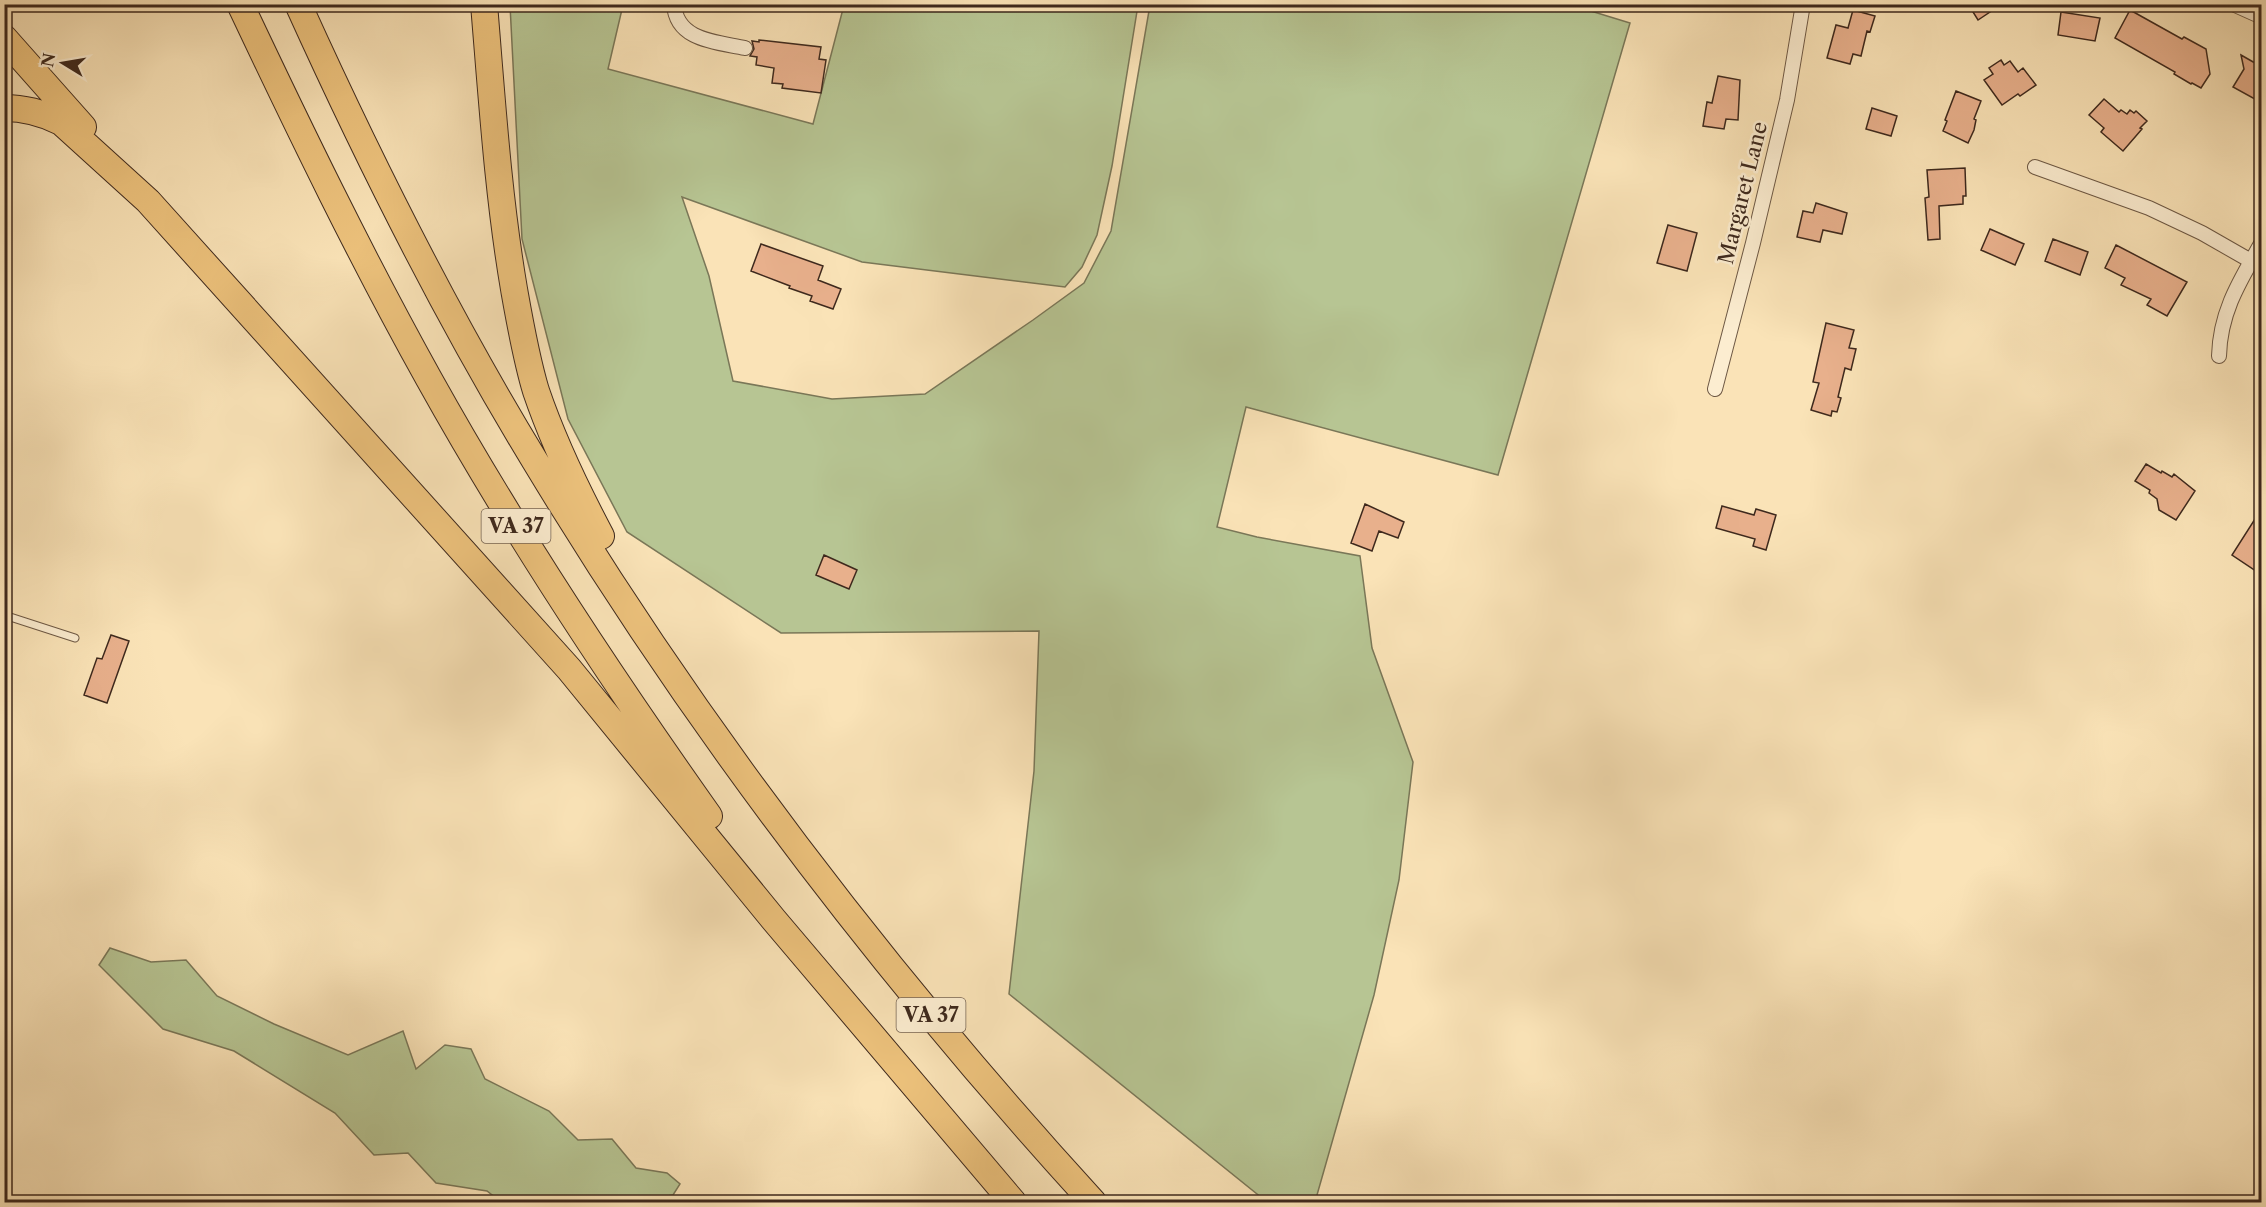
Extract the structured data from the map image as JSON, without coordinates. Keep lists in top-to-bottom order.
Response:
{
  "streets": {
    "highway": ["VA 37"],
    "street": ["Margaret Lane"]
  },
  "north": "left"
}
